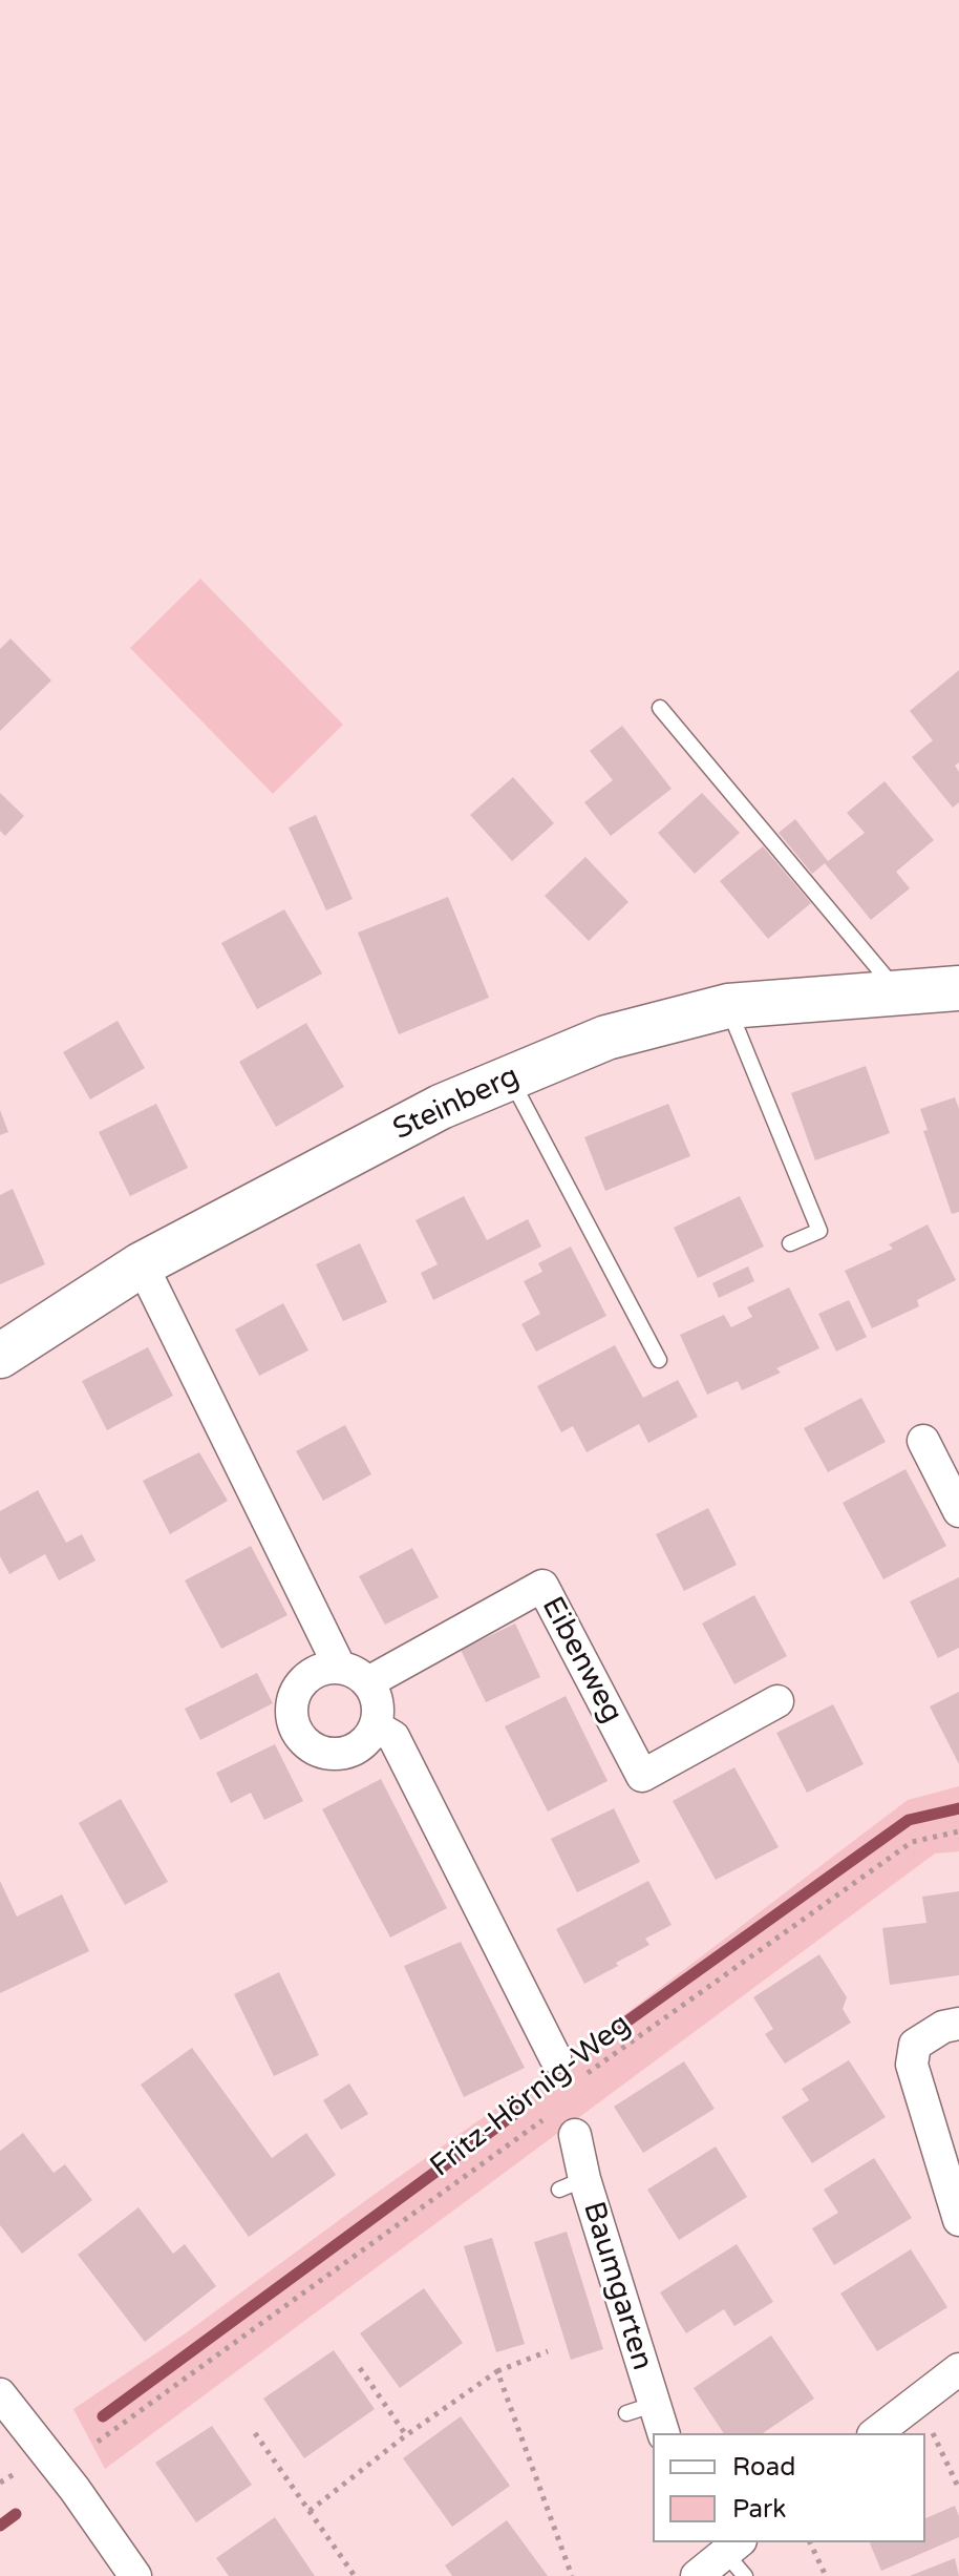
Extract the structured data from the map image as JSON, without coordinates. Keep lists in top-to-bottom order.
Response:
{
  "streets": {
    "street": ["Steinberg", "Eibenweg", "Baumgarten"],
    "path": ["Fritz-Hörnig-Weg"]
  },
  "legend": ["Road", "Park"]
}
